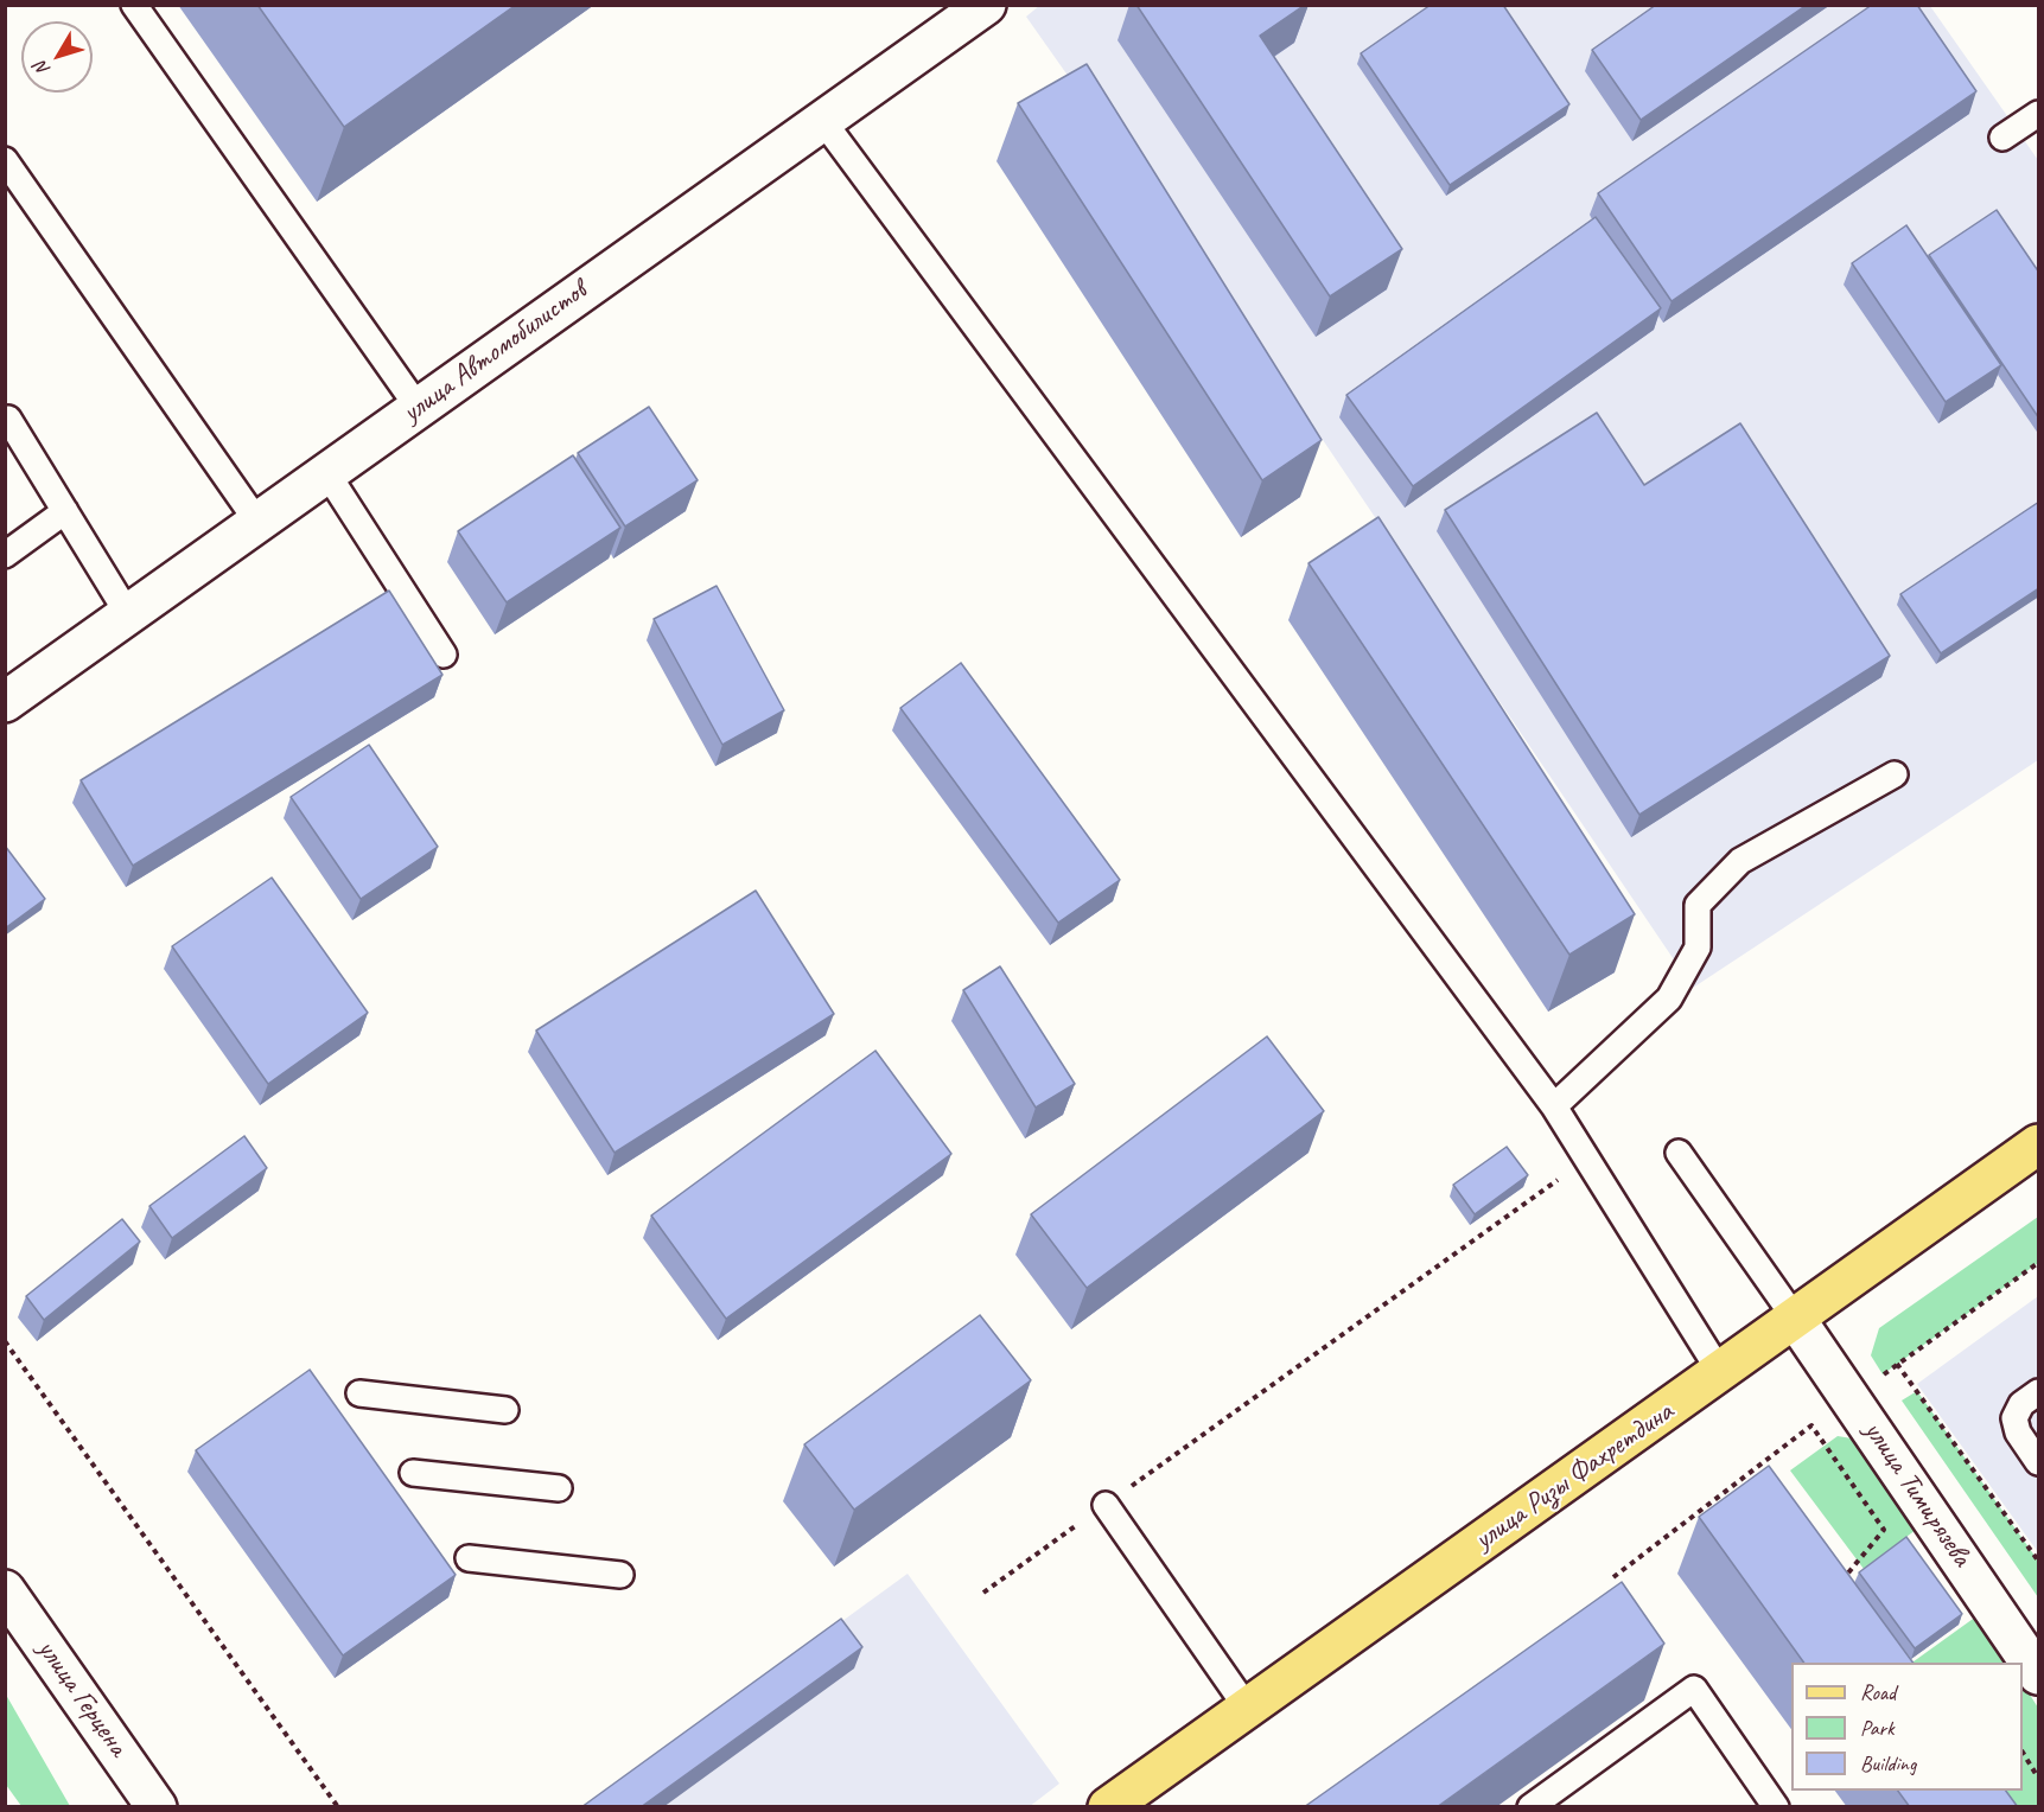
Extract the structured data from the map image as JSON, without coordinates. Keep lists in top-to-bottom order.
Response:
{
  "streets": {
    "main road": ["улица Ризы Фахретдина"],
    "street": ["улица Автомобилистов", "улица Тимирязева", "улица Герцена"]
  },
  "crossings": [
    ["улица Ризы Фахретдина", "улица Тимирязева"]
  ],
  "legend": ["Road", "Park", "Building"],
  "north": "bottom left"
}
